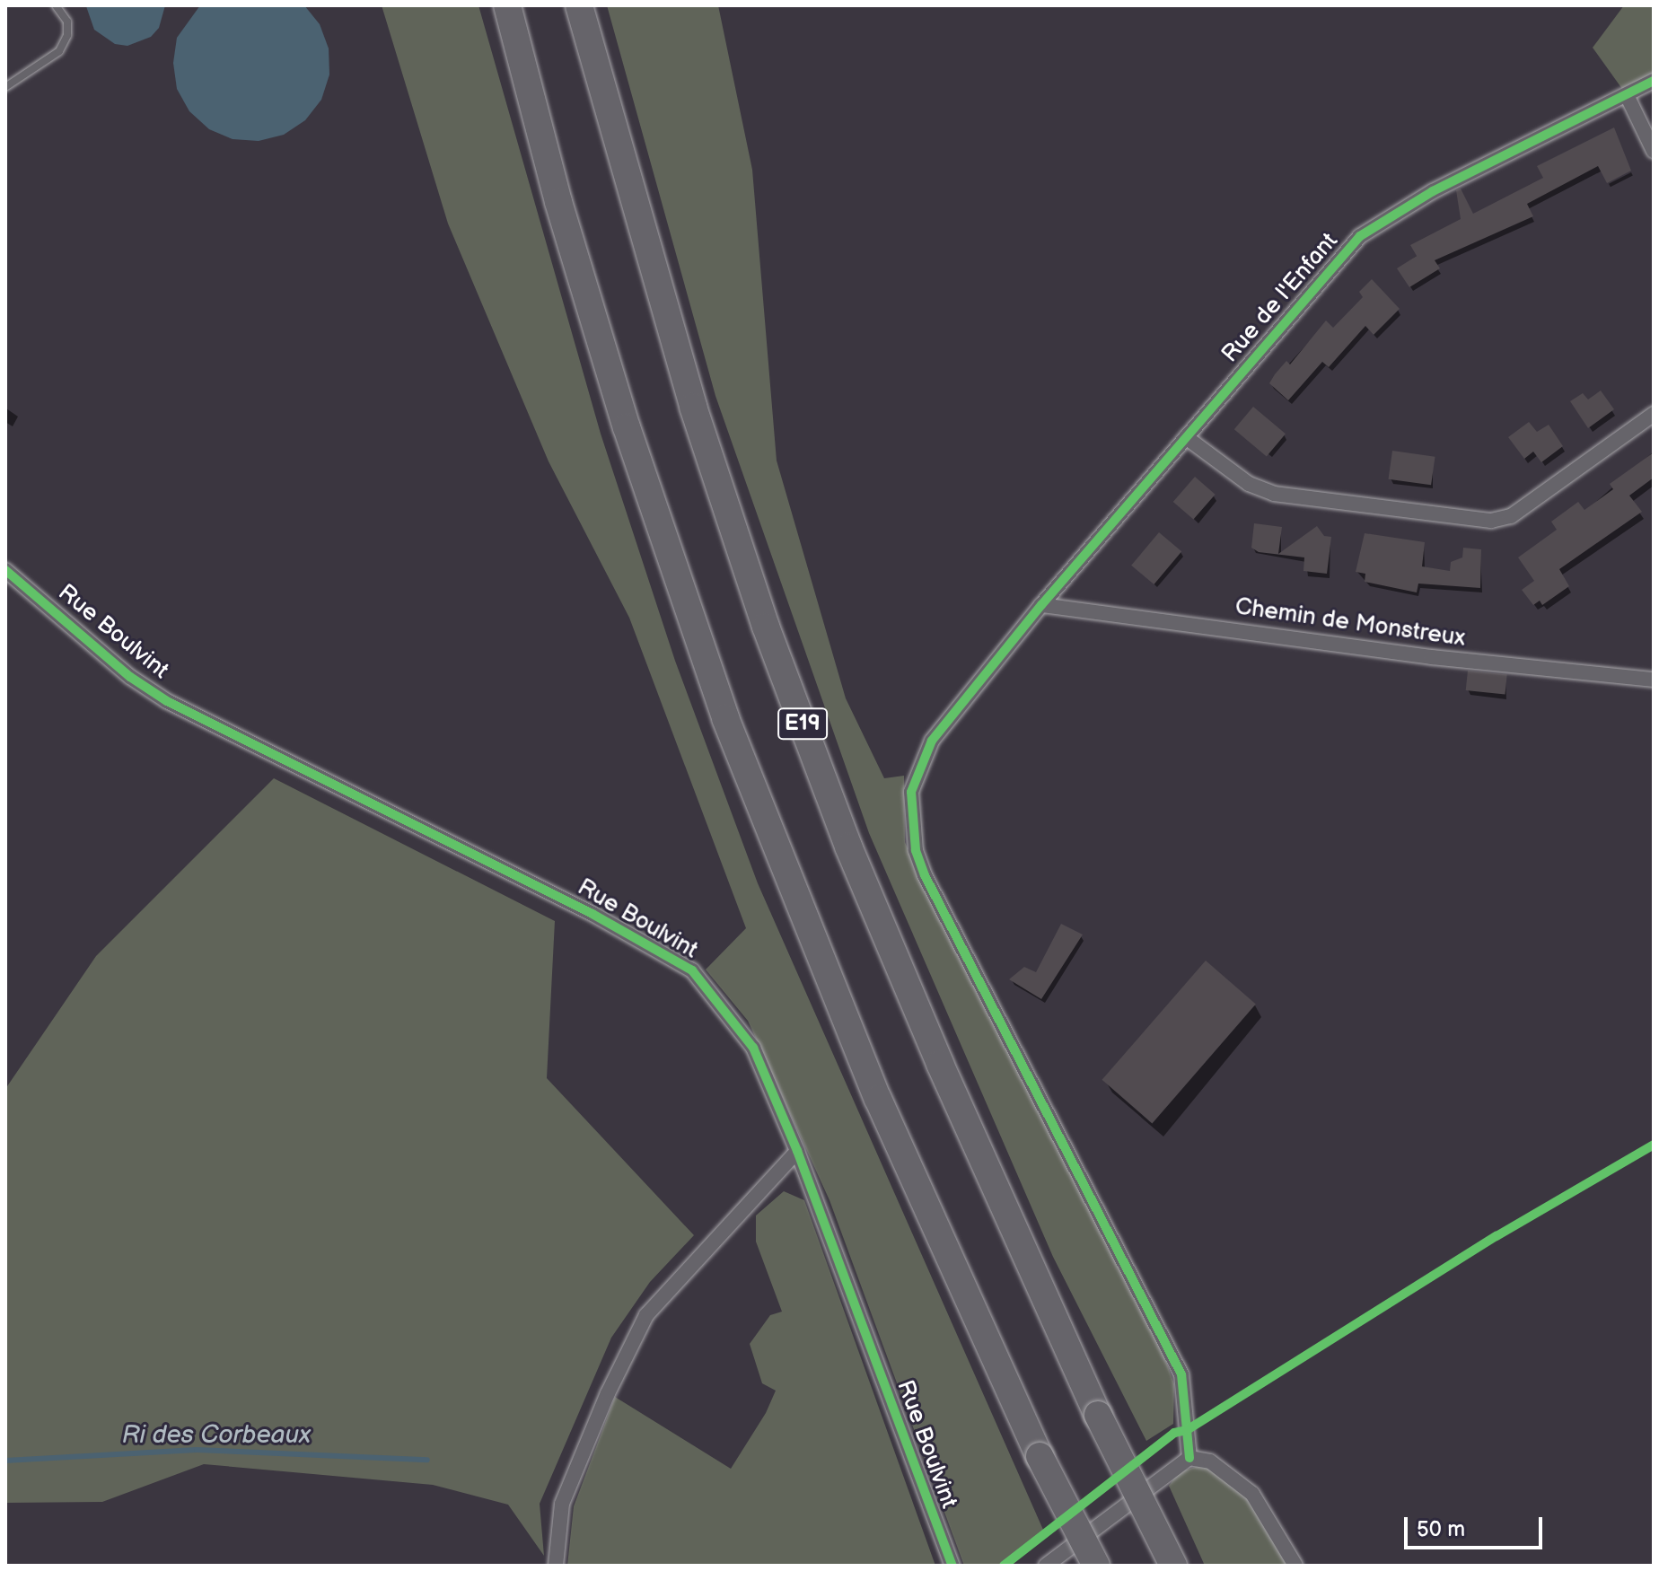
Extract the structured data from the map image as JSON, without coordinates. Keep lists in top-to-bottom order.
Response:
{
  "streets": {
    "highway": ["E19"],
    "street": ["Rue de l'Enfant", "Chemin de Monstreux", "Rue Boulvint"]
  },
  "crossings": [
    ["Rue de l'Enfant", "Chemin de Monstreux"]
  ],
  "water": ["Ri des Corbeaux"],
  "scale_bar": "50 m"
}
